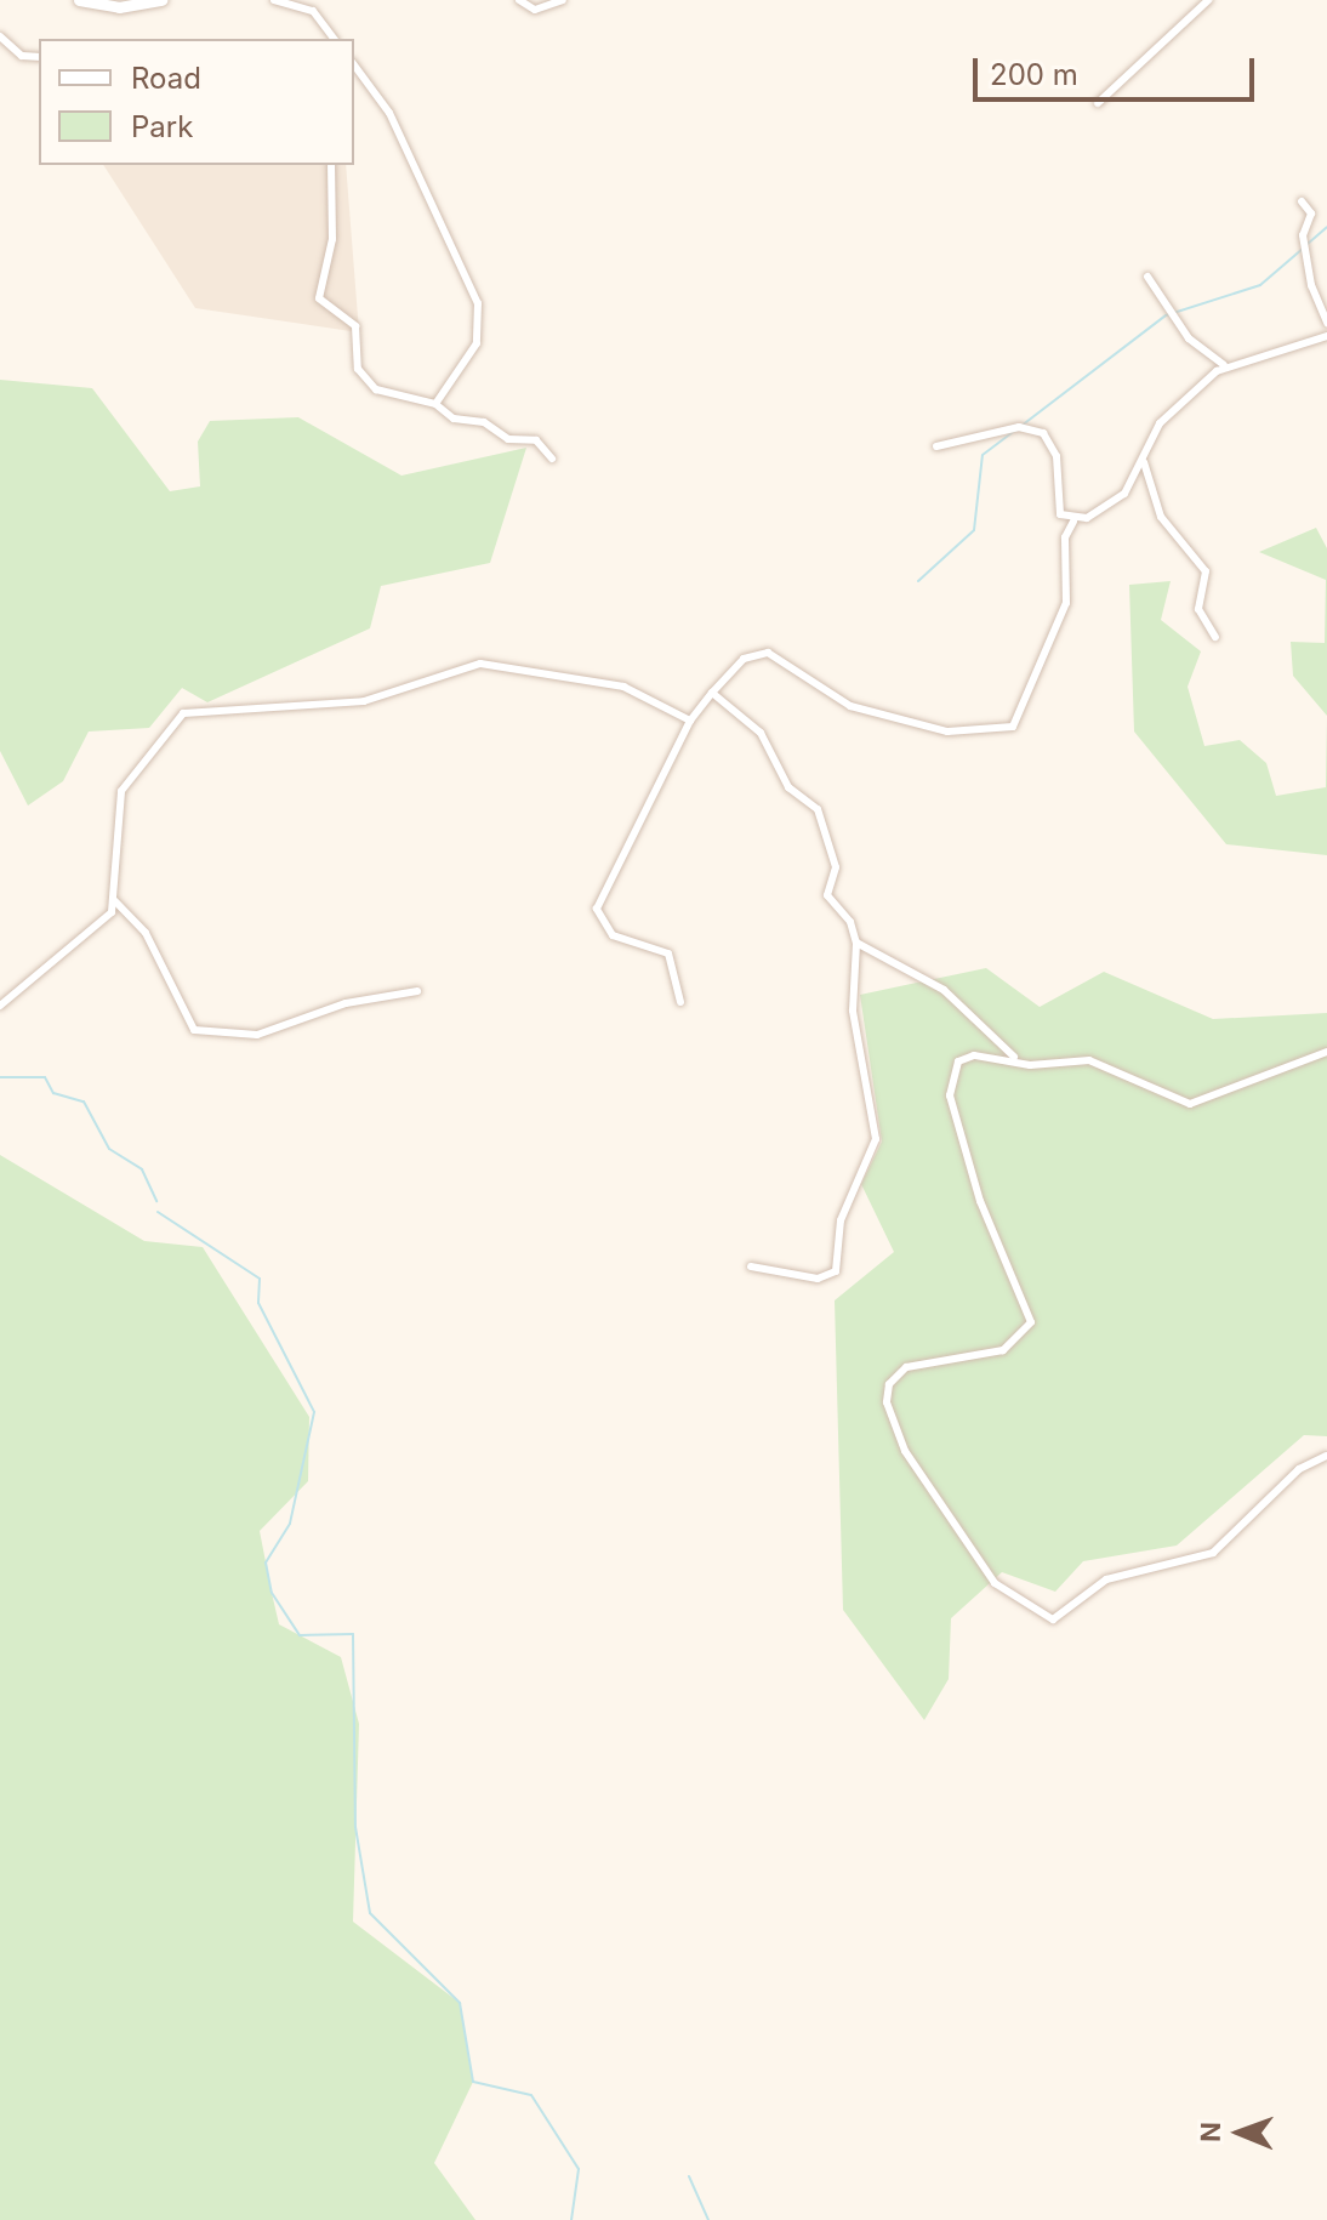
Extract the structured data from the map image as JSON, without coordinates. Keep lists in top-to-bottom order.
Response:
{
  "legend": ["Road", "Park"],
  "scale_bar": "200 m",
  "north": "left"
}
